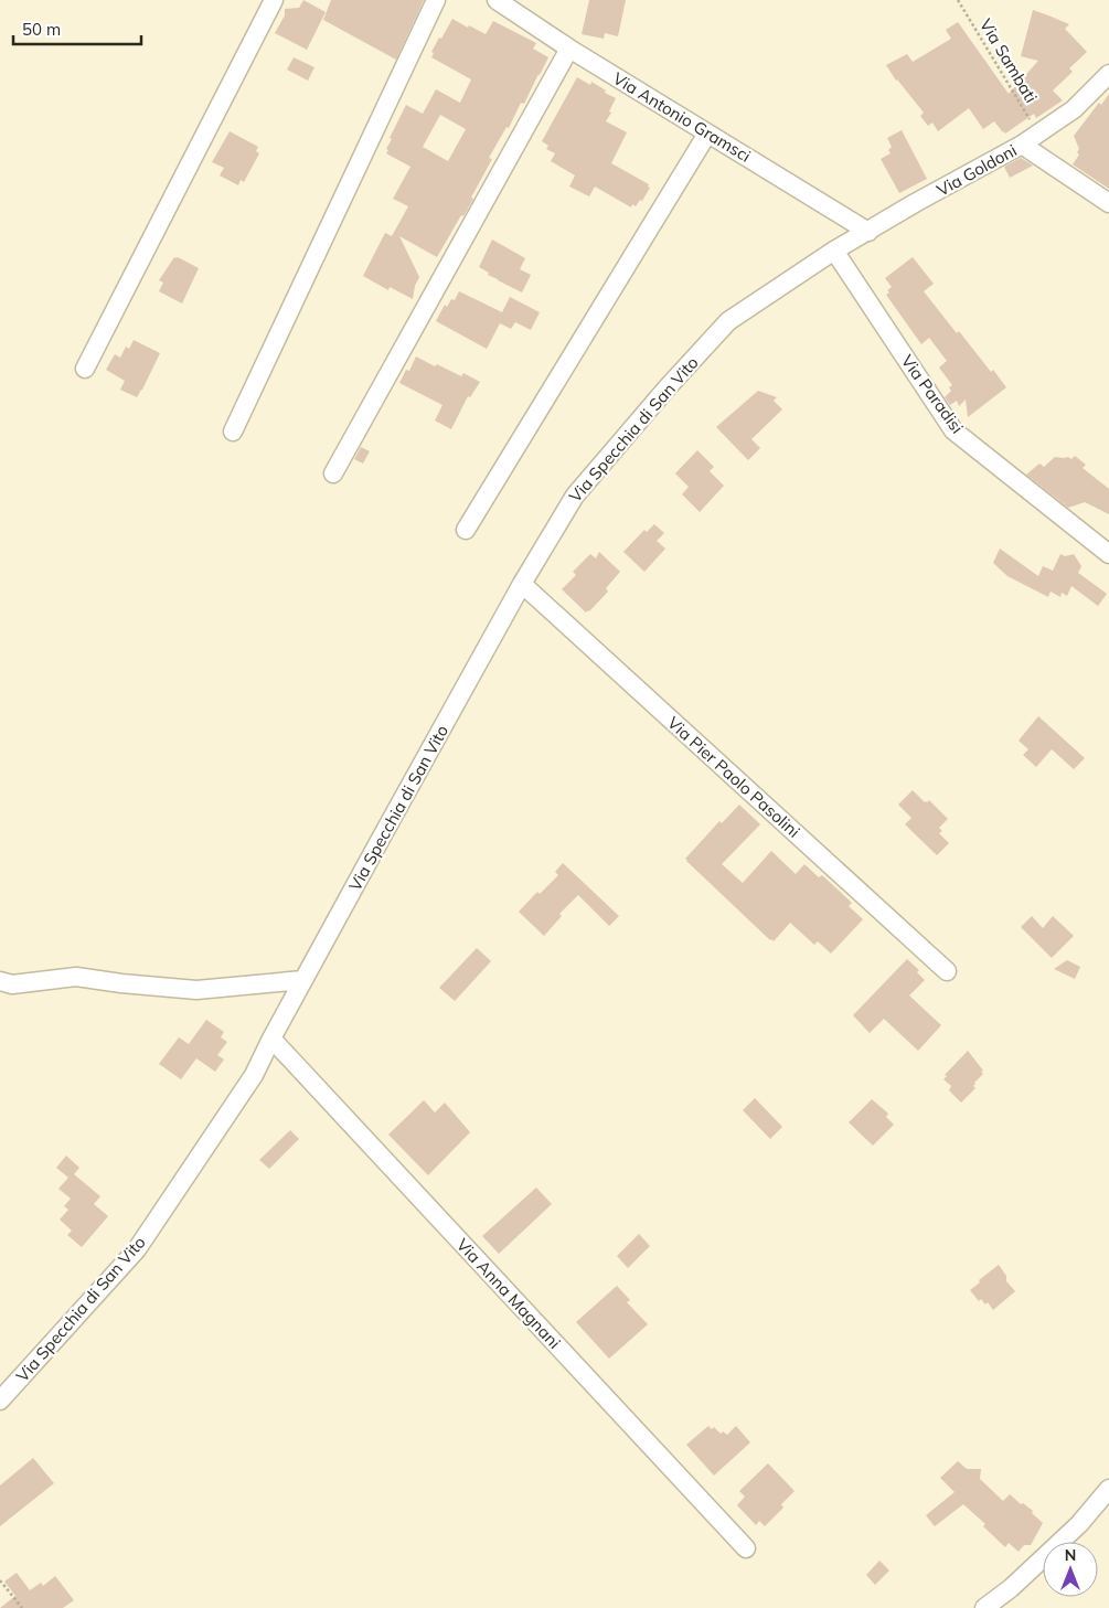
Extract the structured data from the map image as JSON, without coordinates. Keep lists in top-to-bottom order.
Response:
{
  "streets": {
    "street": [
      "Via Antonio Gramsci",
      "Via Goldoni",
      "Via Paradisi",
      "Via Specchia di San Vito",
      "Via Pier Paolo Pasolini",
      "Via Anna Magnani"
    ],
    "path": ["Via Sambati"]
  },
  "crossings": [
    ["Via Sambati", "Via Goldoni"],
    ["Via Antonio Gramsci", "Via Goldoni"],
    ["Via Goldoni", "Via Paradisi"],
    ["Via Goldoni", "Via Specchia di San Vito"],
    ["Via Paradisi", "Via Specchia di San Vito"],
    ["Via Specchia di San Vito", "Via Pier Paolo Pasolini"],
    ["Via Specchia di San Vito", "Via Anna Magnani"]
  ],
  "scale_bar": "50 m",
  "north": "top"
}
